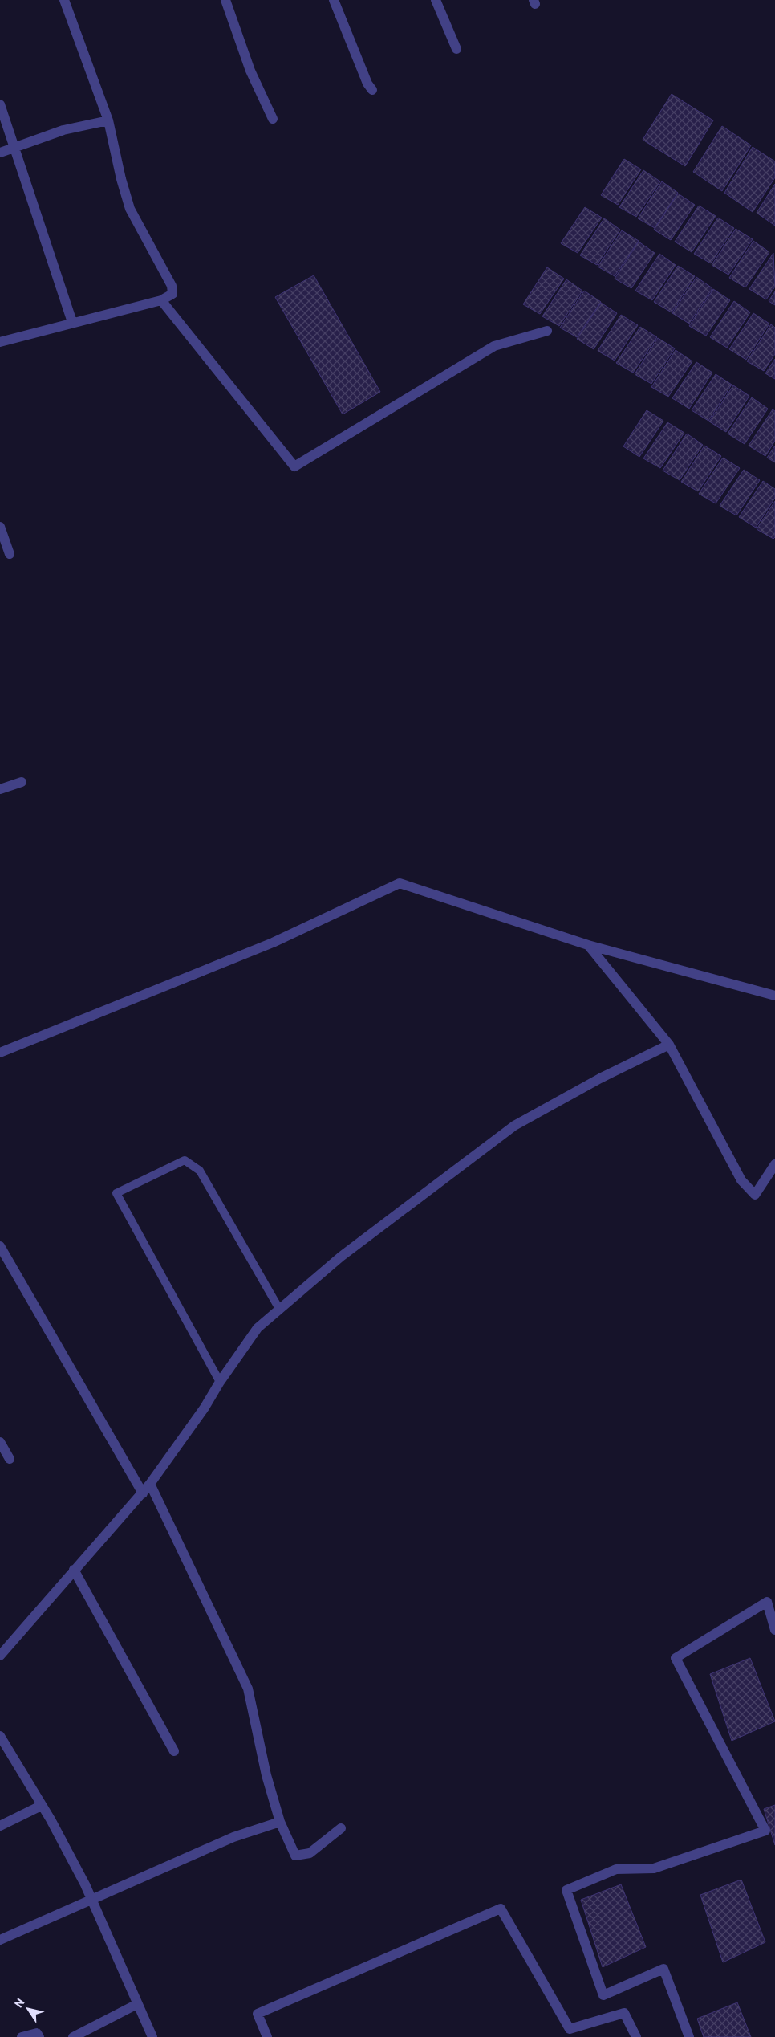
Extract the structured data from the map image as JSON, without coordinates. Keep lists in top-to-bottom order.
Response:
{
  "north": "top left"
}
